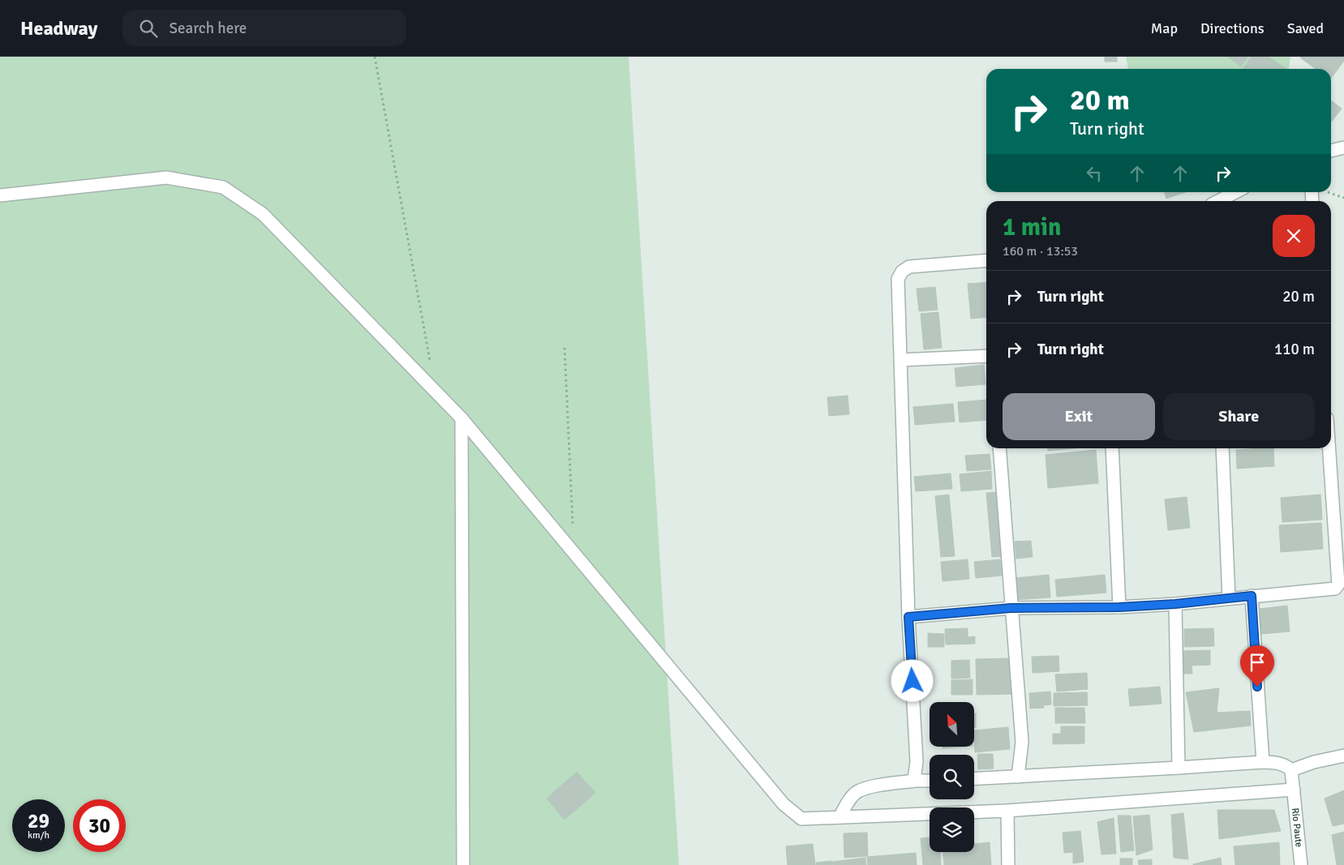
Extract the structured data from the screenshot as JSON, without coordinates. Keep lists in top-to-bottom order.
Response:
{
  "streets": {
    "street": ["Río Paute"]
  },
  "north": "top left",
  "page": {
    "header": "Headway",
    "search": "Search here",
    "nav": ["Map", "Directions", "Saved"],
    "turn": ["20 m", "Turn right"],
    "heading": ["1 min", "160 m · 13:53"],
    "list": [
      {
        "name": "Turn right",
        "value": "20 m"
      },
      {
        "name": "Turn right",
        "value": "110 m"
      }
    ],
    "buttons": ["Exit", "Share"],
    "speed": "29 km/h",
    "limit": "30"
  }
}
